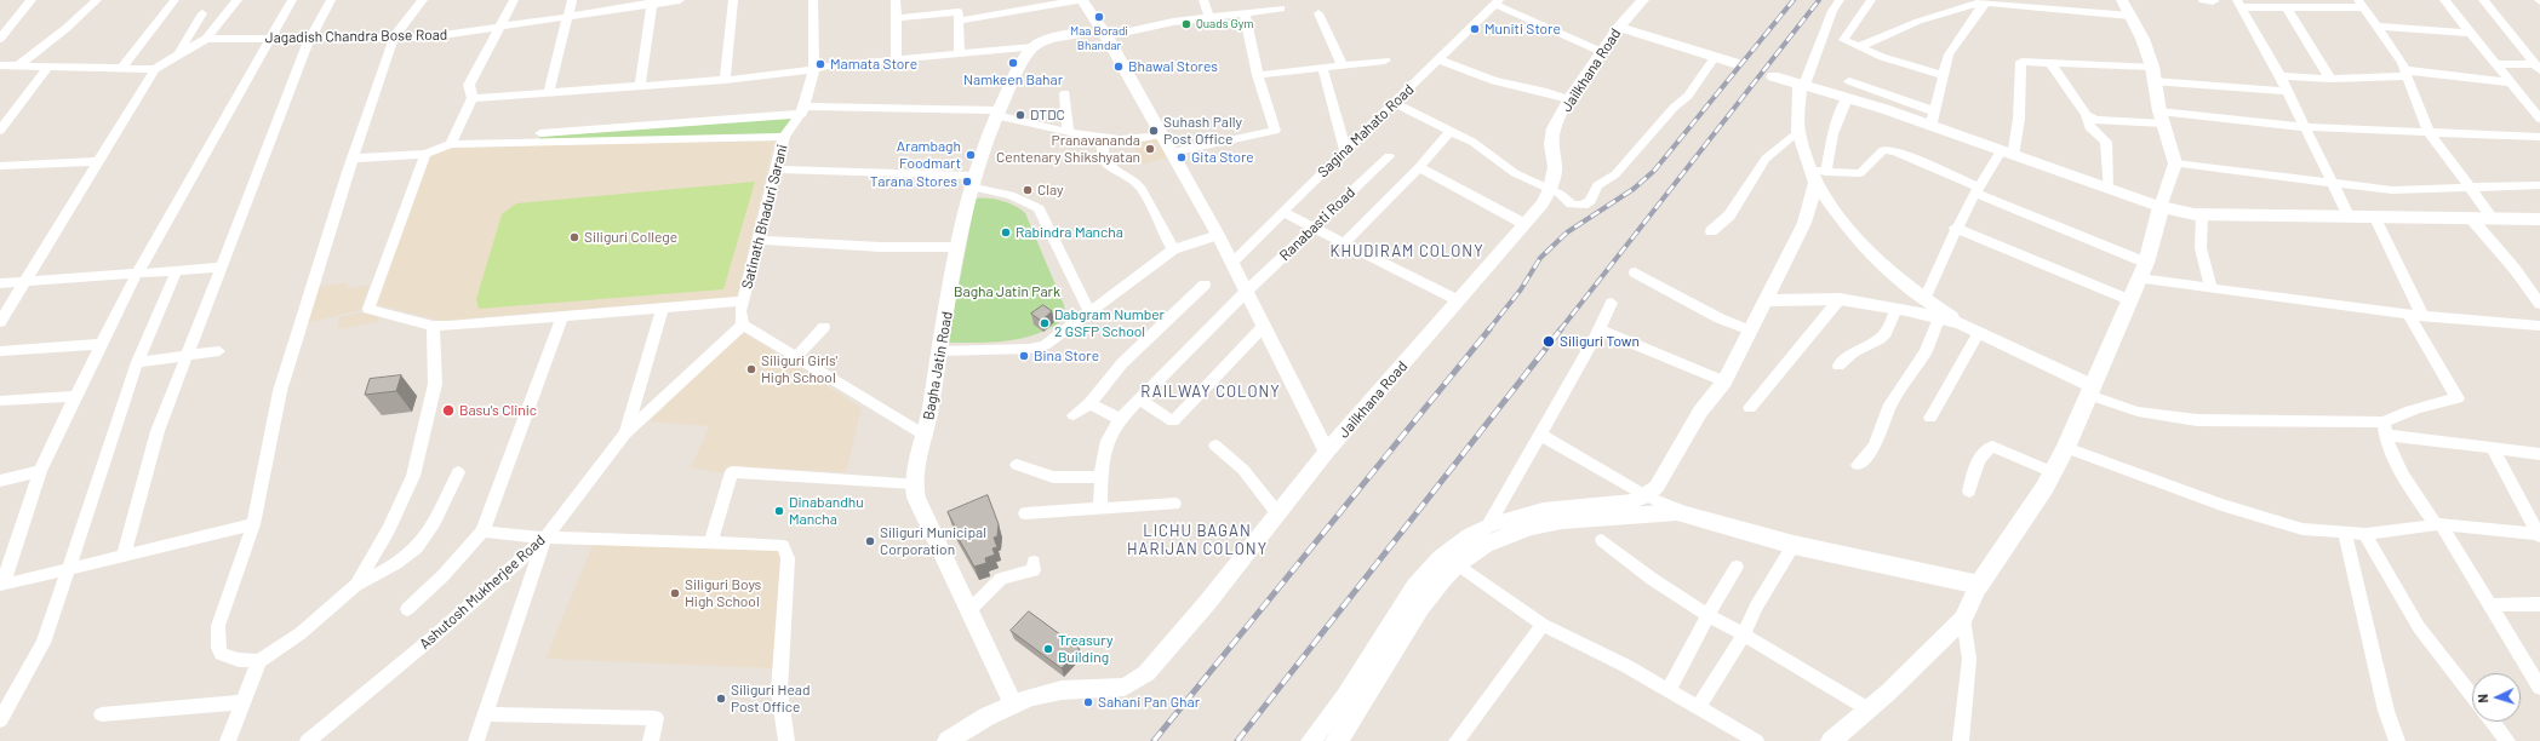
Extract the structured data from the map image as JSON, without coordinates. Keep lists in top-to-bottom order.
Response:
{
  "streets": {
    "street": [
      "Jagadish Chandra Bose Road",
      "Jailkhana Road",
      "Sagina Mahato Road",
      "Satinath Bhaduri Sarani",
      "Ranabasti Road",
      "Bagha Jatin Road",
      "Ashutosh Mukherjee Road"
    ]
  },
  "crossings": [
    ["Satinath Bhaduri Sarani", "Ashutosh Mukherjee Road"]
  ],
  "districts": ["KHUDIRAM COLONY", "RAILWAY COLONY", "LICHU BAGAN HARIJAN COLONY"],
  "parks": ["Bagha Jatin Park"],
  "places": [
    "Maa Boradi Bhandar",
    "Quads Gym",
    "Muniti Store",
    "Namkeen Bahar",
    "Mamata Store",
    "Bhawal Stores",
    "DTDC",
    "Suhash Pally Post Office",
    "Pranavananda Centenary Shikshyatan",
    "Arambagh Foodmart",
    "Gita Store",
    "Tarana Stores",
    "Clay",
    "Rabindra Mancha",
    "Siliguri College",
    "Dabgram Number 2 GSFP School",
    "Siliguri Town",
    "Bina Store",
    "Siliguri Girls' High School",
    "Basu's Clinic",
    "Dinabandhu Mancha",
    "Siliguri Municipal Corporation",
    "Siliguri Boys High School",
    "Treasury Building",
    "Siliguri Head Post Office",
    "Sahani Pan Ghar"
  ],
  "north": "left"
}
